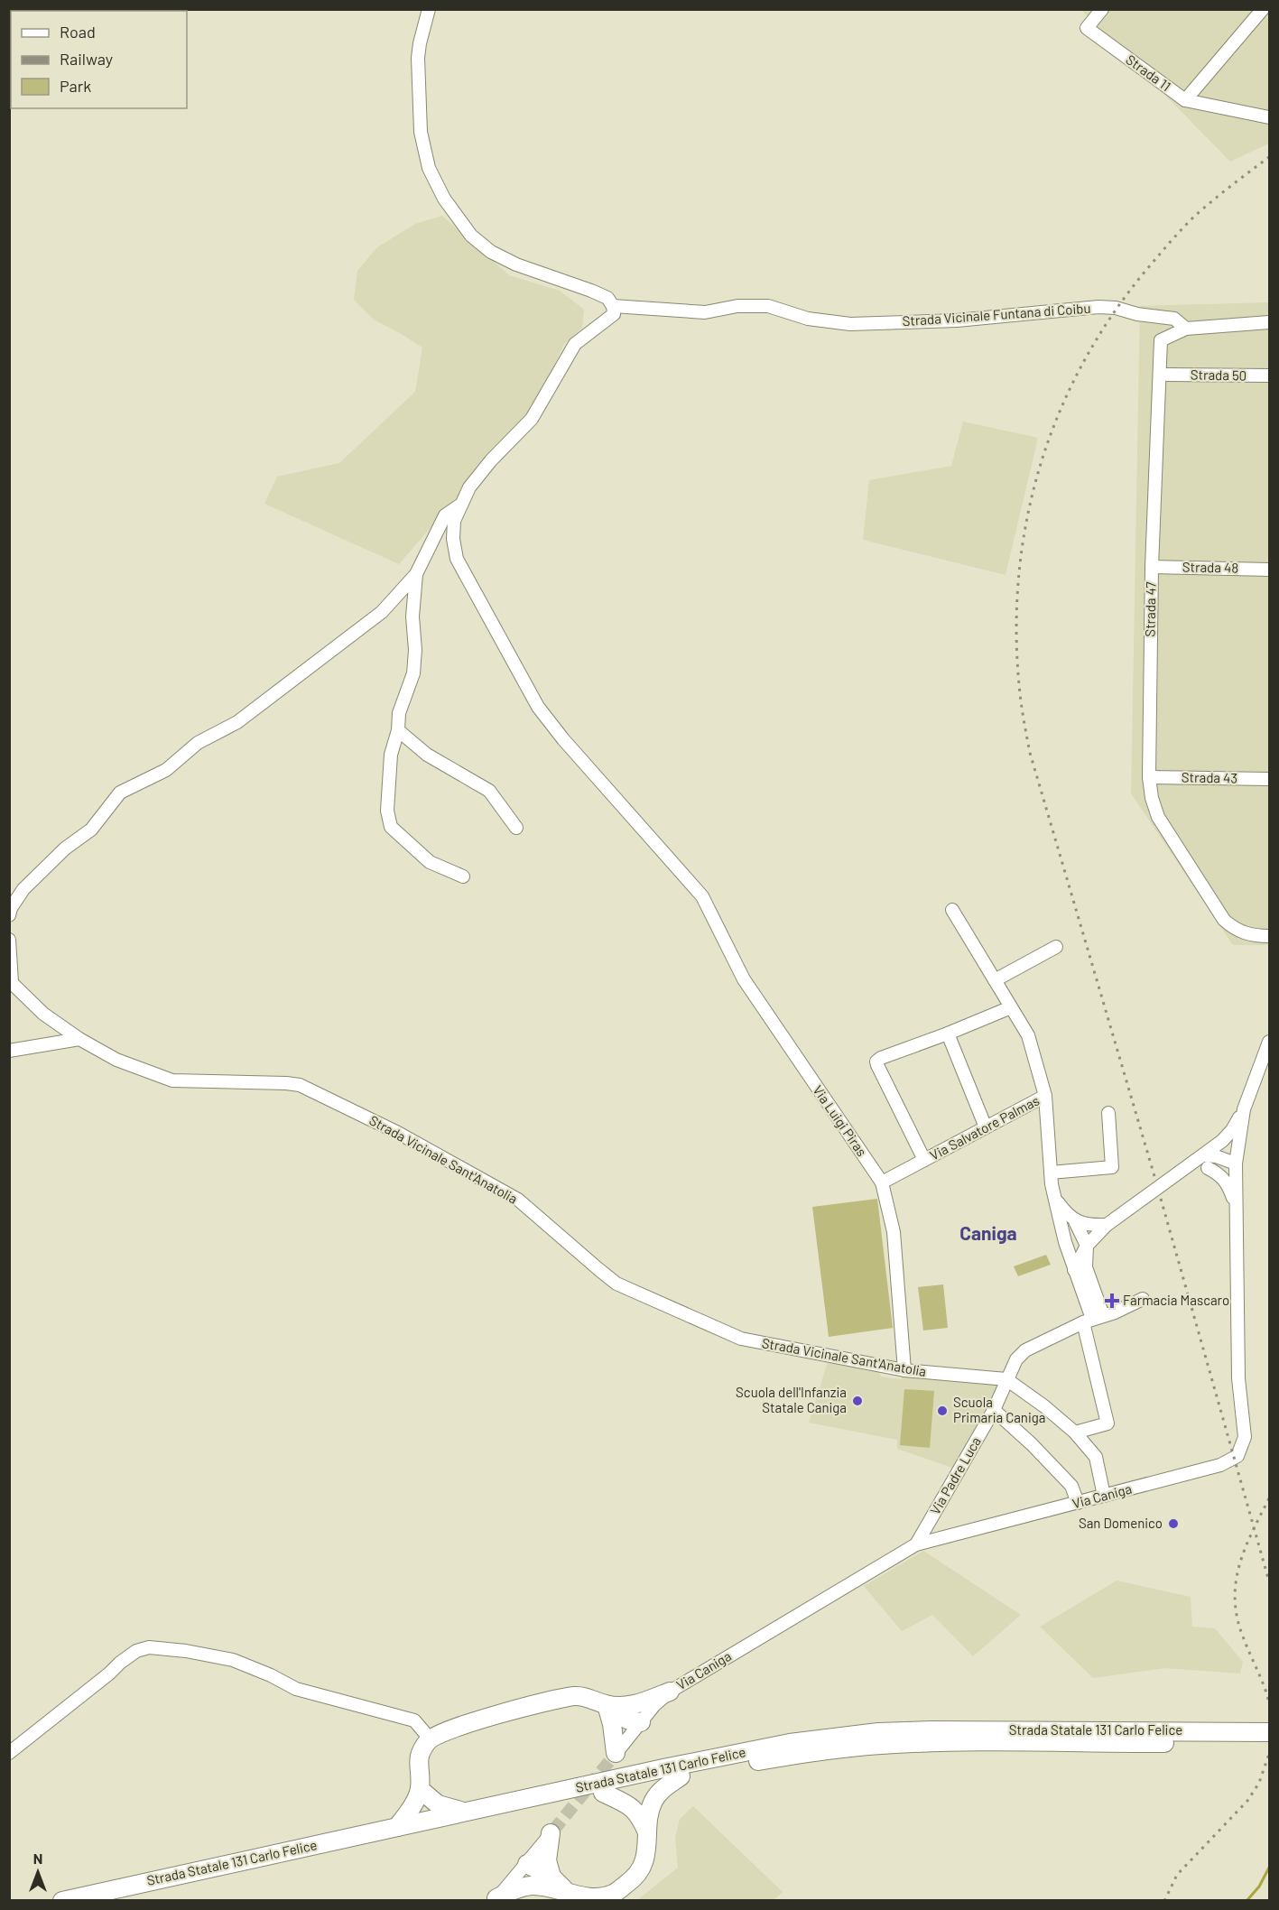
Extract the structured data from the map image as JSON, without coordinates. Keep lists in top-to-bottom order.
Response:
{
  "streets": {
    "highway": ["Strada Statale 131 Carlo Felice"],
    "street": [
      "Strada 11",
      "Strada Vicinale Funtana di Coibu",
      "Strada 50",
      "Strada 48",
      "Strada 47",
      "Strada 43",
      "Via Luigi Piras",
      "Via Salvatore Palmas",
      "Strada Vicinale Sant'Anatolia",
      "Via Padre Luca",
      "Via Caniga"
    ]
  },
  "crossings": [
    ["Strada Vicinale Funtana di Coibu", "Strada 47"],
    ["Strada 48", "Strada 47"],
    ["Strada 47", "Strada 43"],
    ["Via Luigi Piras", "Via Salvatore Palmas"],
    ["Via Luigi Piras", "Strada Vicinale Sant'Anatolia"],
    ["Strada Vicinale Sant'Anatolia", "Via Padre Luca"],
    ["Via Padre Luca", "Via Caniga"]
  ],
  "districts": ["Caniga"],
  "places": {
    "health": ["Farmacia Mascaro"],
    "other": ["Scuola dell'Infanzia Statale Caniga", "Scuola Primaria Caniga", "San Domenico"]
  },
  "legend": ["Road", "Railway", "Park"],
  "north": "top"
}
